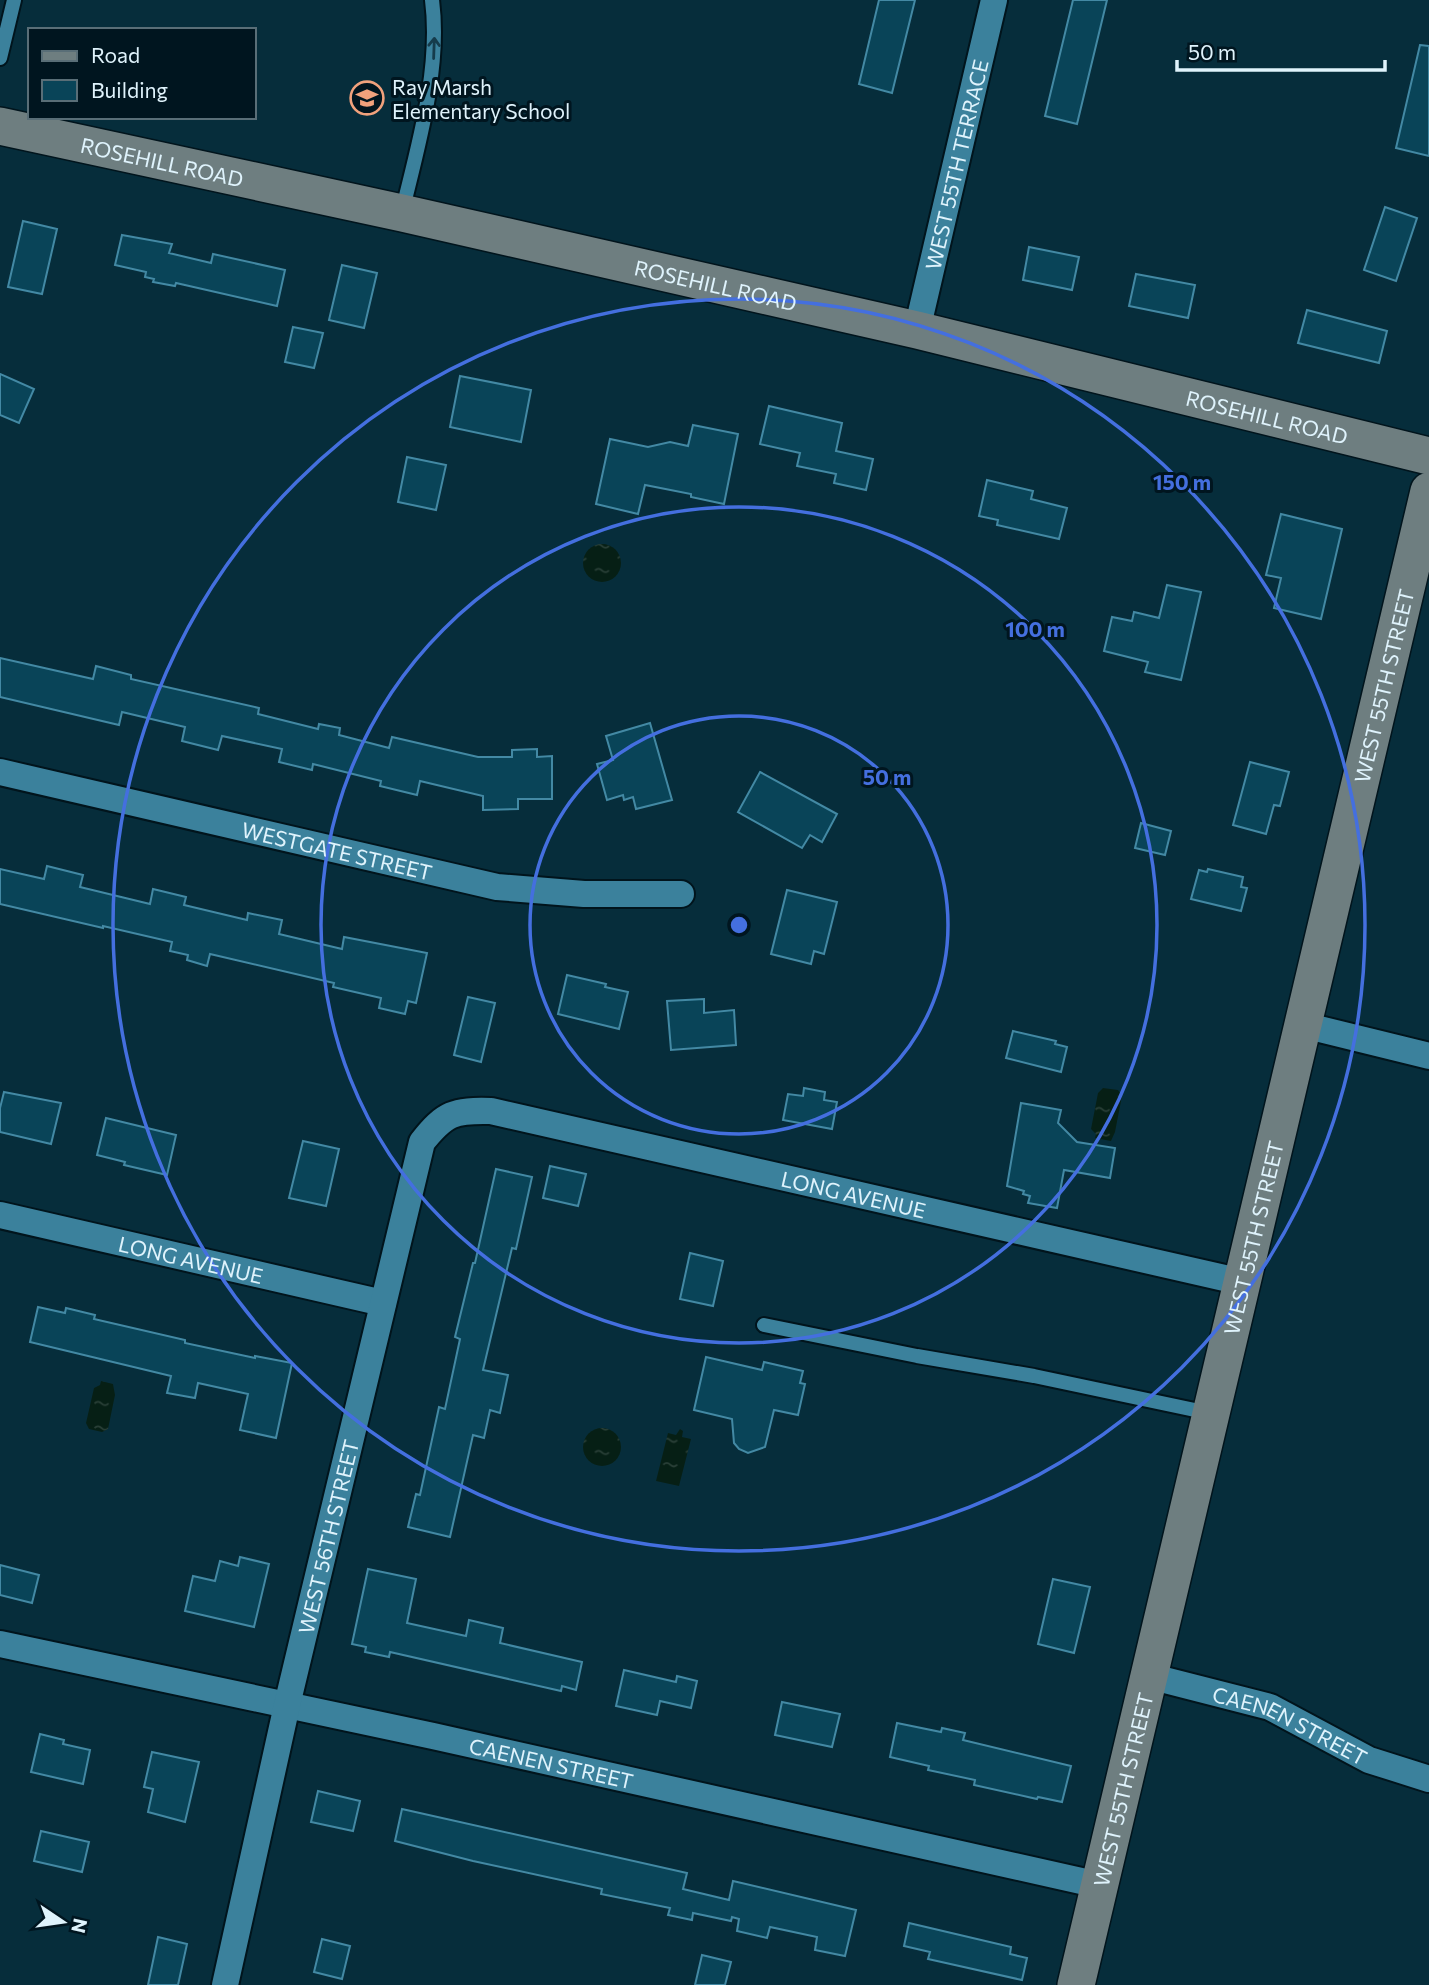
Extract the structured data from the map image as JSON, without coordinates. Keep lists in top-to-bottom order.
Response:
{
  "streets": {
    "street": [
      "ROSEHILL ROAD",
      "WEST 55TH TERRACE",
      "WEST 55TH STREET",
      "WESTGATE STREET",
      "LONG AVENUE",
      "WEST 56TH STREET",
      "CAENEN STREET"
    ]
  },
  "crossings": [
    ["ROSEHILL ROAD", "WEST 55TH TERRACE"],
    ["WEST 55TH STREET", "LONG AVENUE"],
    ["WEST 55TH STREET", "CAENEN STREET"],
    ["LONG AVENUE", "WEST 56TH STREET"],
    ["WEST 56TH STREET", "CAENEN STREET"]
  ],
  "places": {
    "school or university": ["Ray Marsh Elementary School"]
  },
  "legend": ["Road", "Building"],
  "scale_bar": "50 m",
  "north": "right",
  "rings": ["150 m", "100 m", "50 m"]
}
